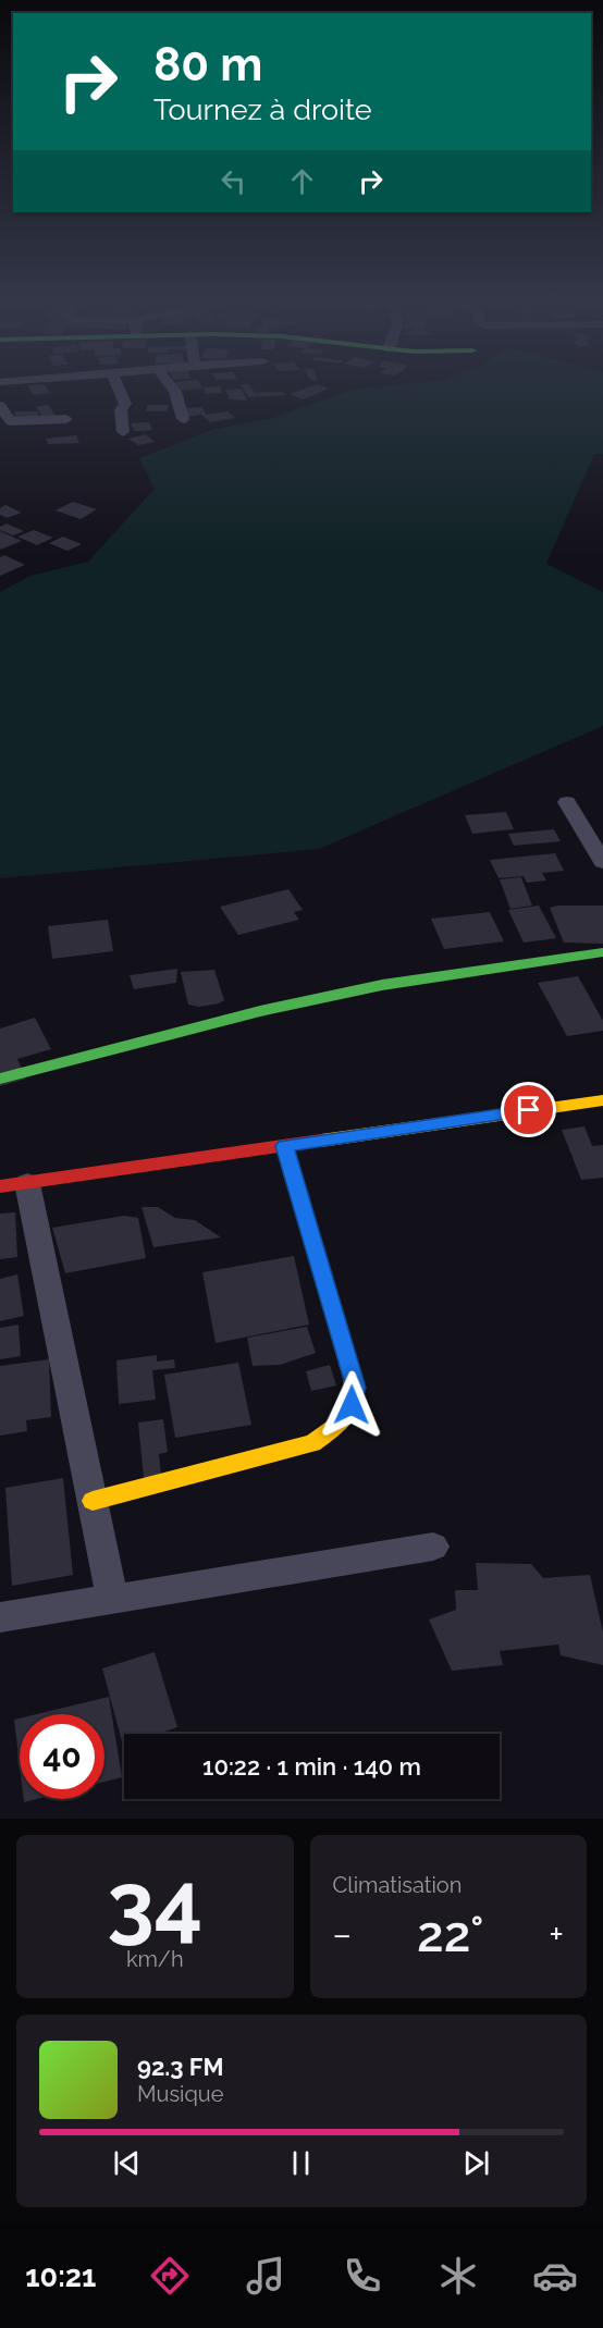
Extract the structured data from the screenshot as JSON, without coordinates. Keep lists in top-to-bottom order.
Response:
{
  "page": {
    "turn": ["80 m", "Tournez à droite"],
    "limit": "40",
    "trip": "10:22 · 1 min · 140 m",
    "tile": [
      ["34", "km/h"],
      "Climatisation"
    ],
    "heat": ["−", "22°", "+"],
    "song": ["92.3 FM", "Musique"],
    "tabs": "10:21"
  }
}
